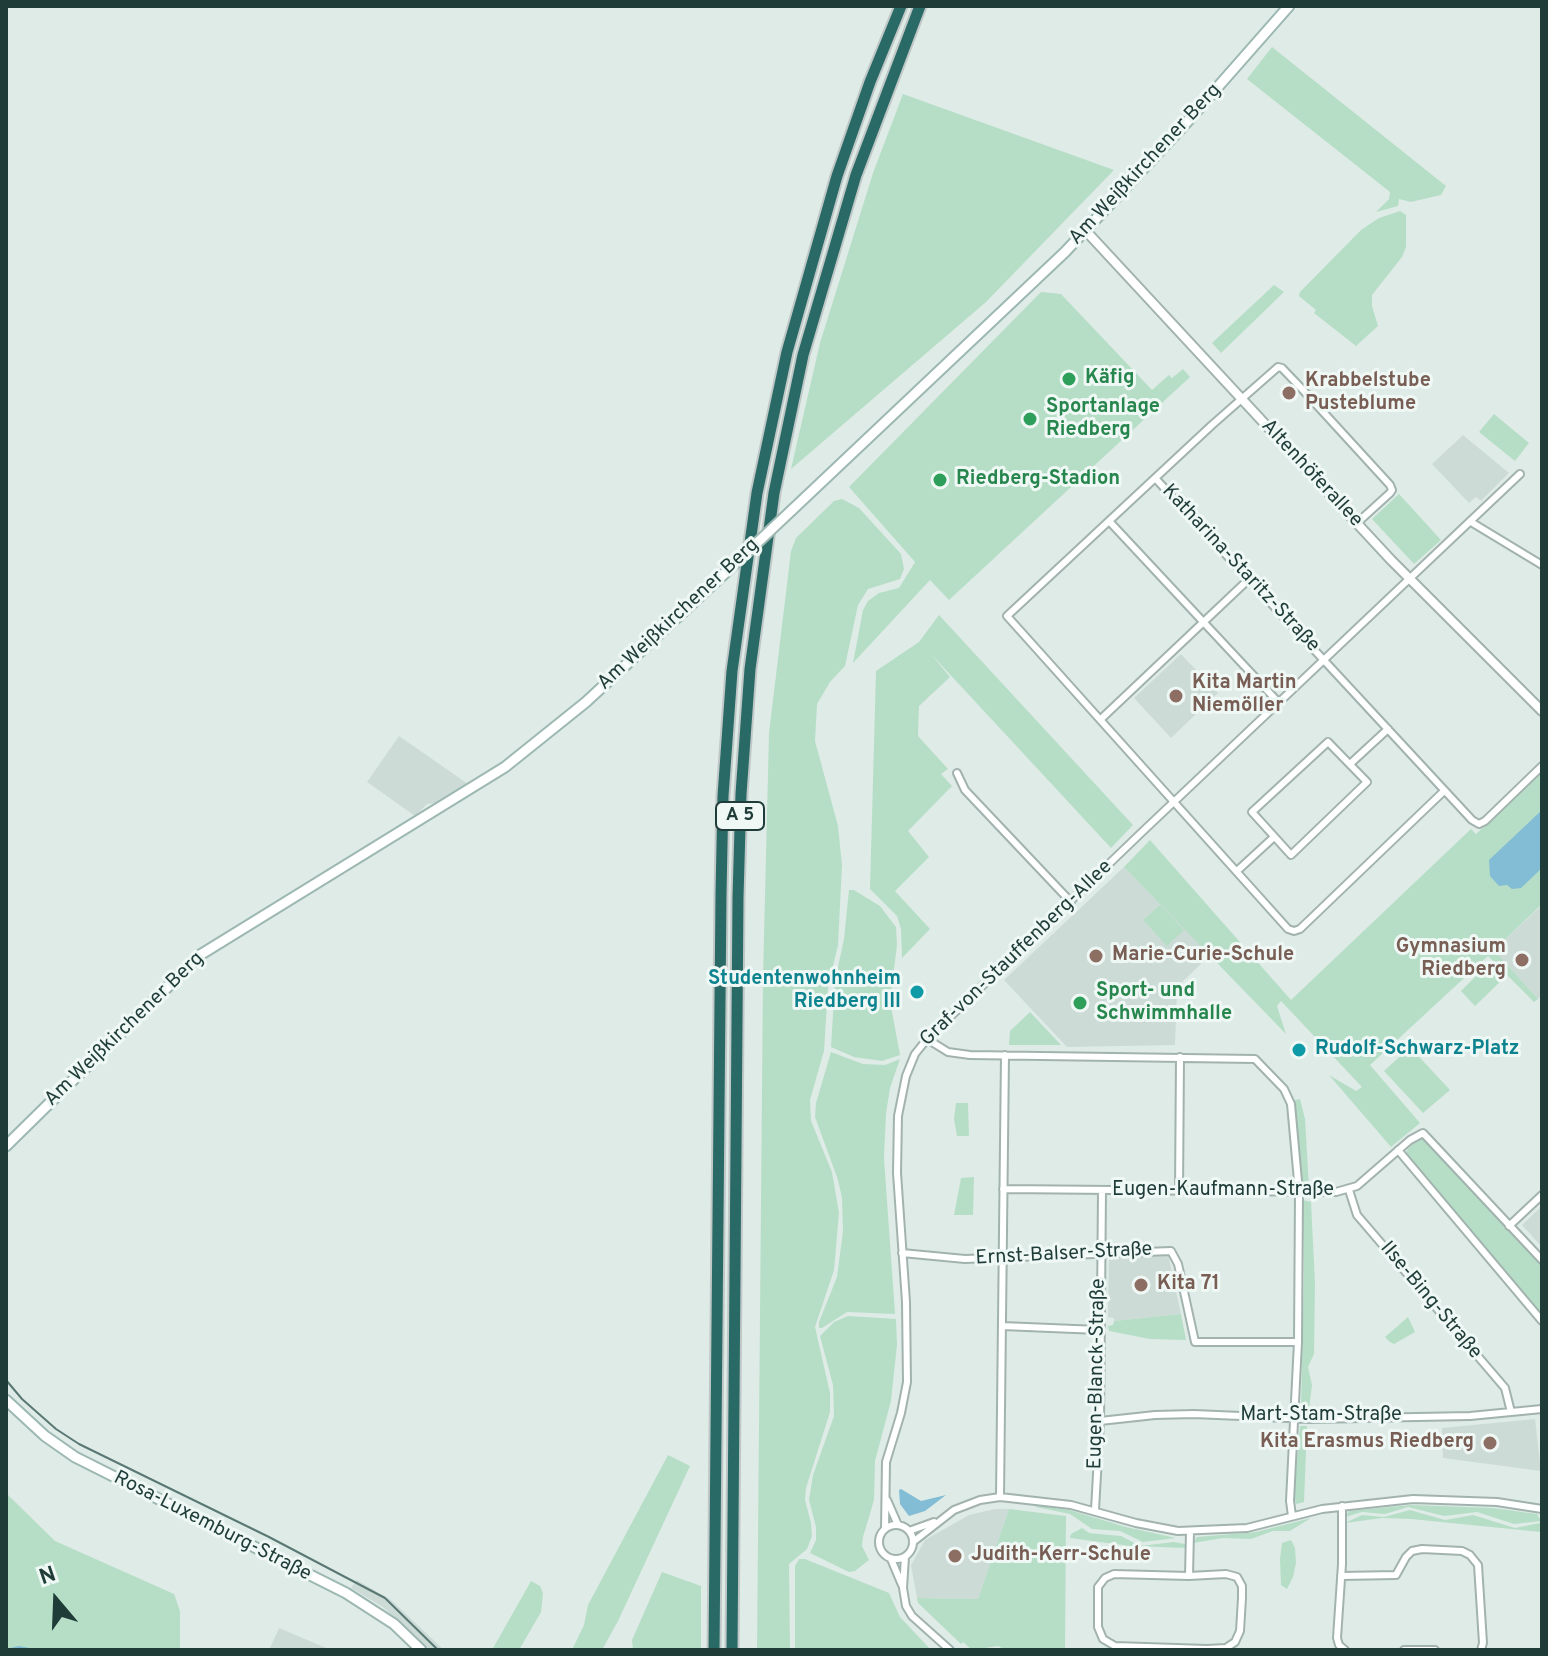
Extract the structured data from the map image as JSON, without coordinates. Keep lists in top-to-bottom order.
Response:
{
  "streets": {
    "highway": ["A 5"],
    "main road": ["Am Weißkirchener Berg", "Rosa-Luxemburg-Straße"],
    "street": [
      "Altenhöferallee",
      "Katharina-Staritz-Straße",
      "Graf-von-Stauffenberg-Allee",
      "Eugen-Kaufmann-Straße",
      "Ernst-Balser-Straße",
      "Ilse-Bing-Straße",
      "Eugen-Blanck-Straße",
      "Mart-Stam-Straße"
    ]
  },
  "crossings": [
    ["Am Weißkirchener Berg", "Altenhöferallee"],
    ["Altenhöferallee", "Graf-von-Stauffenberg-Allee"],
    ["Katharina-Staritz-Straße", "Graf-von-Stauffenberg-Allee"],
    ["Graf-von-Stauffenberg-Allee", "Ernst-Balser-Straße"],
    ["Eugen-Kaufmann-Straße", "Ilse-Bing-Straße"],
    ["Eugen-Kaufmann-Straße", "Eugen-Blanck-Straße"],
    ["Ernst-Balser-Straße", "Eugen-Blanck-Straße"],
    ["Ilse-Bing-Straße", "Mart-Stam-Straße"],
    ["Eugen-Blanck-Straße", "Mart-Stam-Straße"]
  ],
  "places": [
    "Käfig",
    "Krabbelstube Pusteblume",
    "Sportanlage Riedberg",
    "Riedberg-Stadion",
    "Kita Martin Niemöller",
    "Marie-Curie-Schule",
    "Gymnasium Riedberg",
    "Studentenwohnheim Riedberg III",
    "Sport- und Schwimmhalle",
    "Rudolf-Schwarz-Platz",
    "Kita 71",
    "Kita Erasmus Riedberg",
    "Judith-Kerr-Schule"
  ],
  "north": "top"
}
